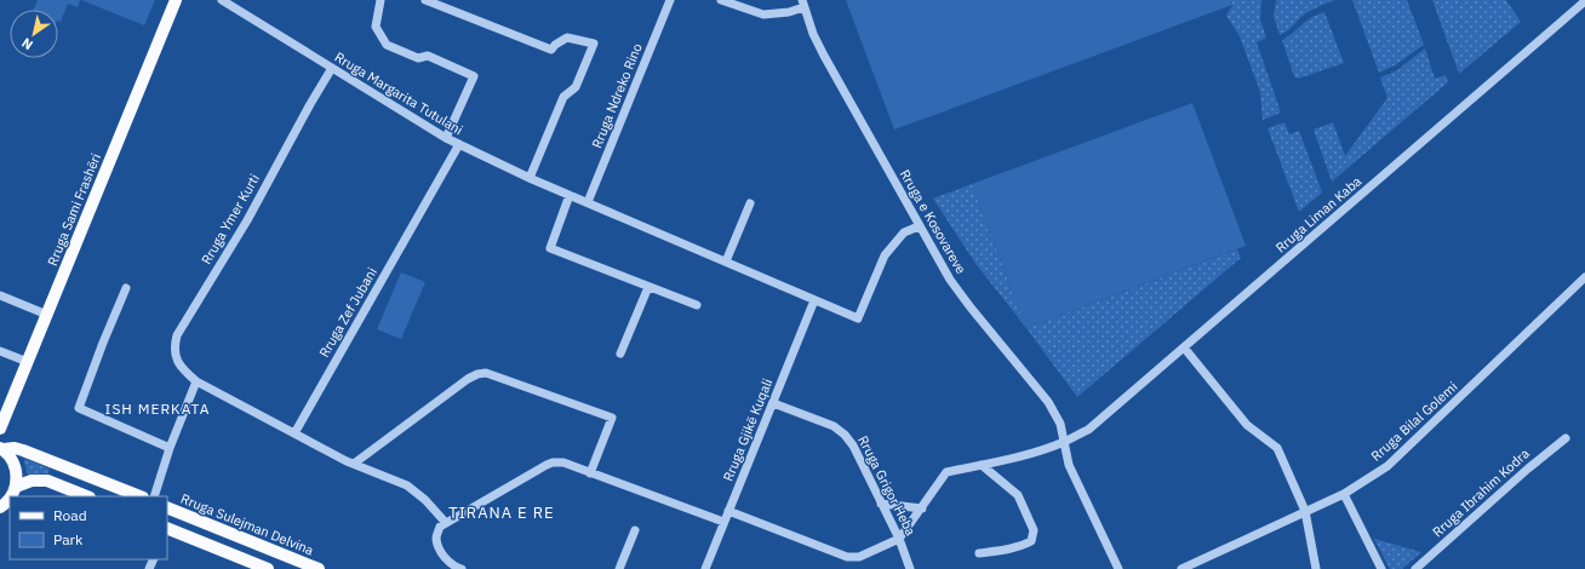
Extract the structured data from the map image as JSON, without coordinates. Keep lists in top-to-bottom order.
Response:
{
  "streets": {
    "main road": ["Rruga Sami Frashëri", "Rruga Sulejman Delvina"],
    "street": [
      "Rruga Margarita Tutulani",
      "Rruga Ndreko Rino",
      "Rruga Liman Kaba",
      "Rruga Ymer Kurti",
      "Rruga e Kosovareve",
      "Rruga Zef Jubani",
      "Rruga Bilal Golemi",
      "Rruga Gjikë Kuqali",
      "Rruga Grigor Heba",
      "Rruga Ibrahim Kodra"
    ]
  },
  "crossings": [
    ["Rruga Margarita Tutulani", "Rruga Ndreko Rino"],
    ["Rruga Margarita Tutulani", "Rruga Ymer Kurti"],
    ["Rruga Margarita Tutulani", "Rruga e Kosovareve"],
    ["Rruga Margarita Tutulani", "Rruga Zef Jubani"],
    ["Rruga Margarita Tutulani", "Rruga Gjikë Kuqali"],
    ["Rruga Liman Kaba", "Rruga e Kosovareve"],
    ["Rruga Liman Kaba", "Rruga Grigor Heba"],
    ["Rruga Ymer Kurti", "Rruga Zef Jubani"],
    ["Rruga Gjikë Kuqali", "Rruga Grigor Heba"]
  ],
  "districts": ["ISH MERKATA", "TIRANA E RE"],
  "legend": ["Road", "Park"],
  "north": "bottom left"
}
